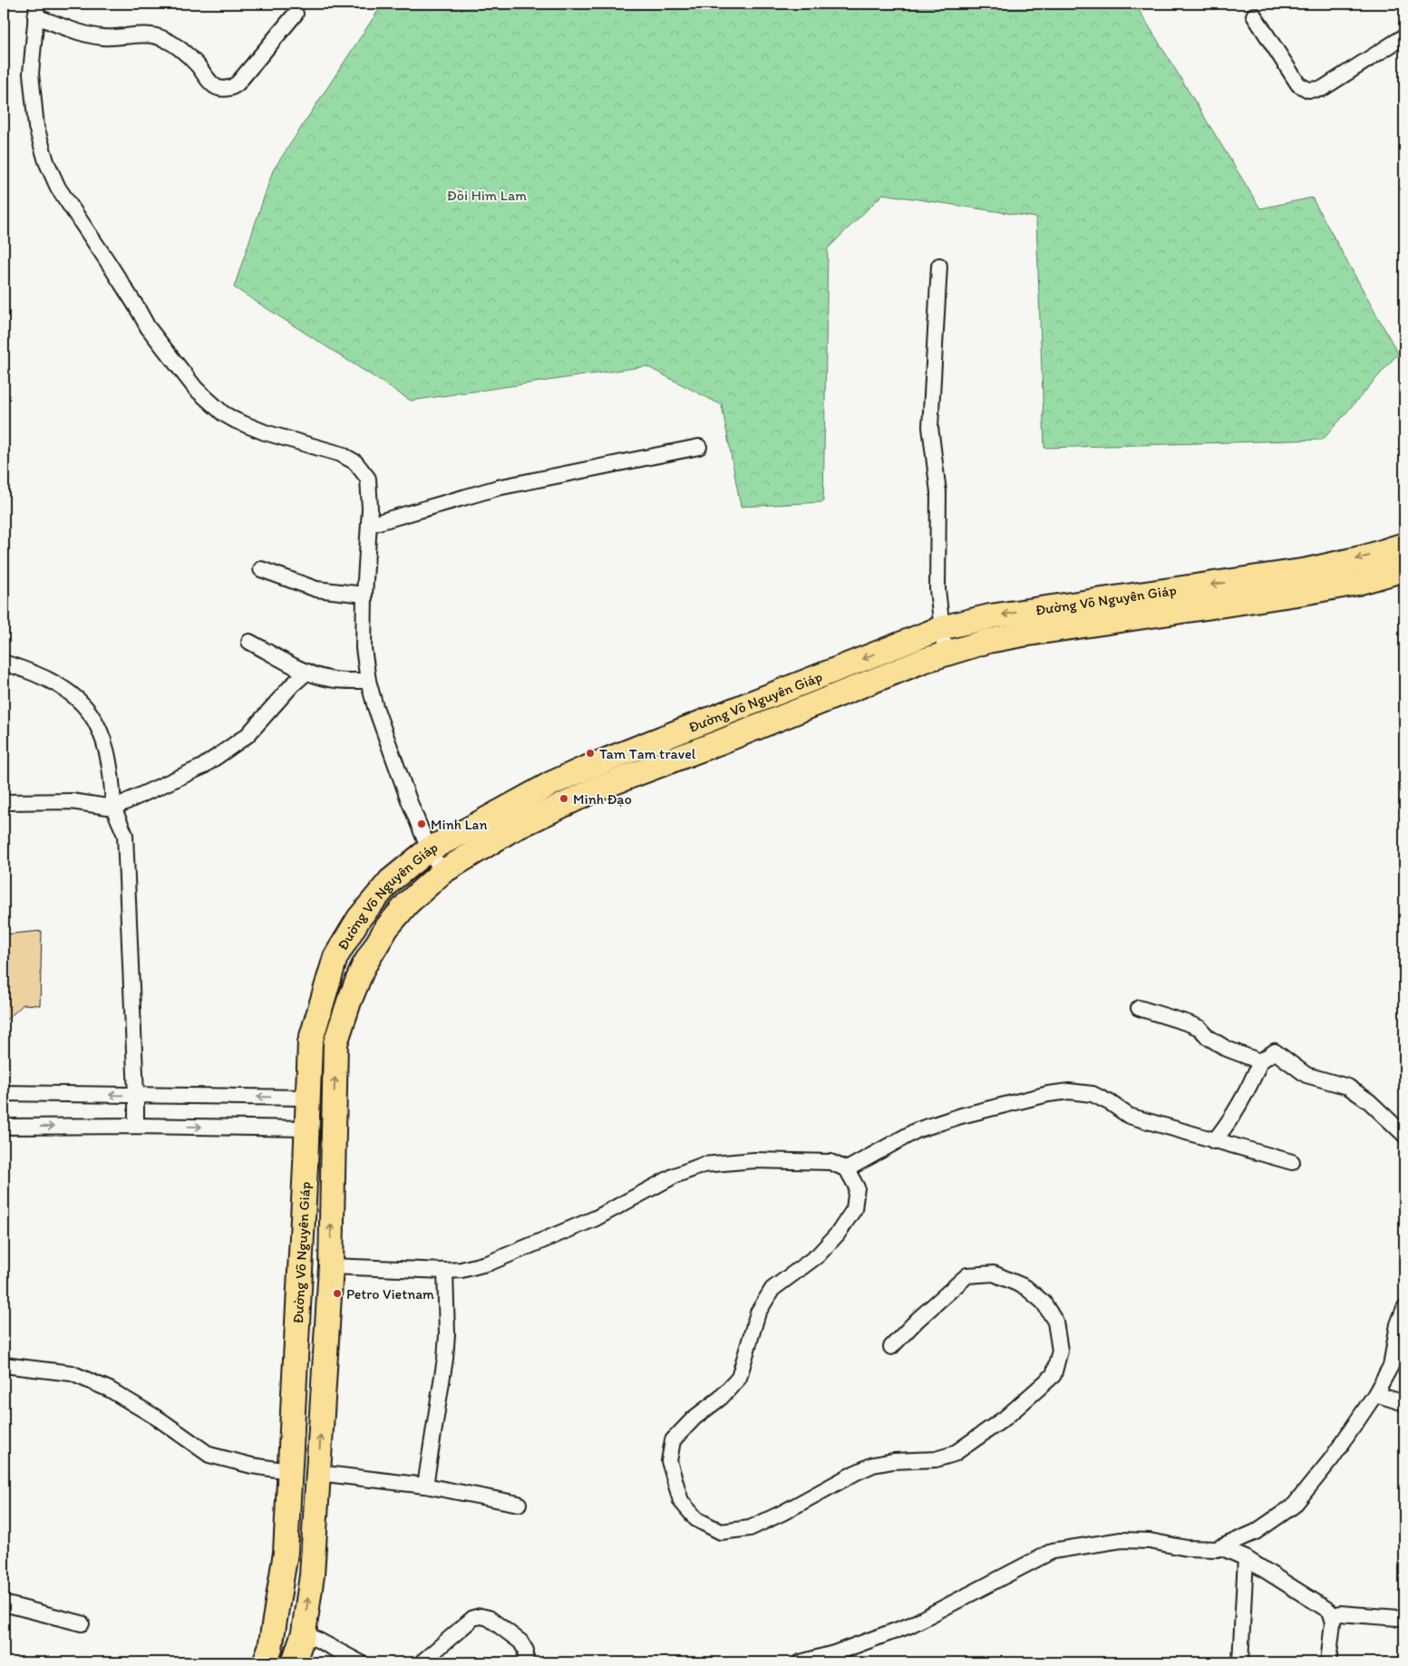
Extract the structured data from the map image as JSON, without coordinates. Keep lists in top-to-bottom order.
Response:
{
  "streets": {
    "highway": ["Đường Võ Nguyên Giáp"]
  },
  "parks": ["Đồi Him Lam"],
  "places": [
    "Tam Tam travel",
    "Minh Đạo",
    "Minh Lan",
    "Petro Vietnam"
  ]
}
